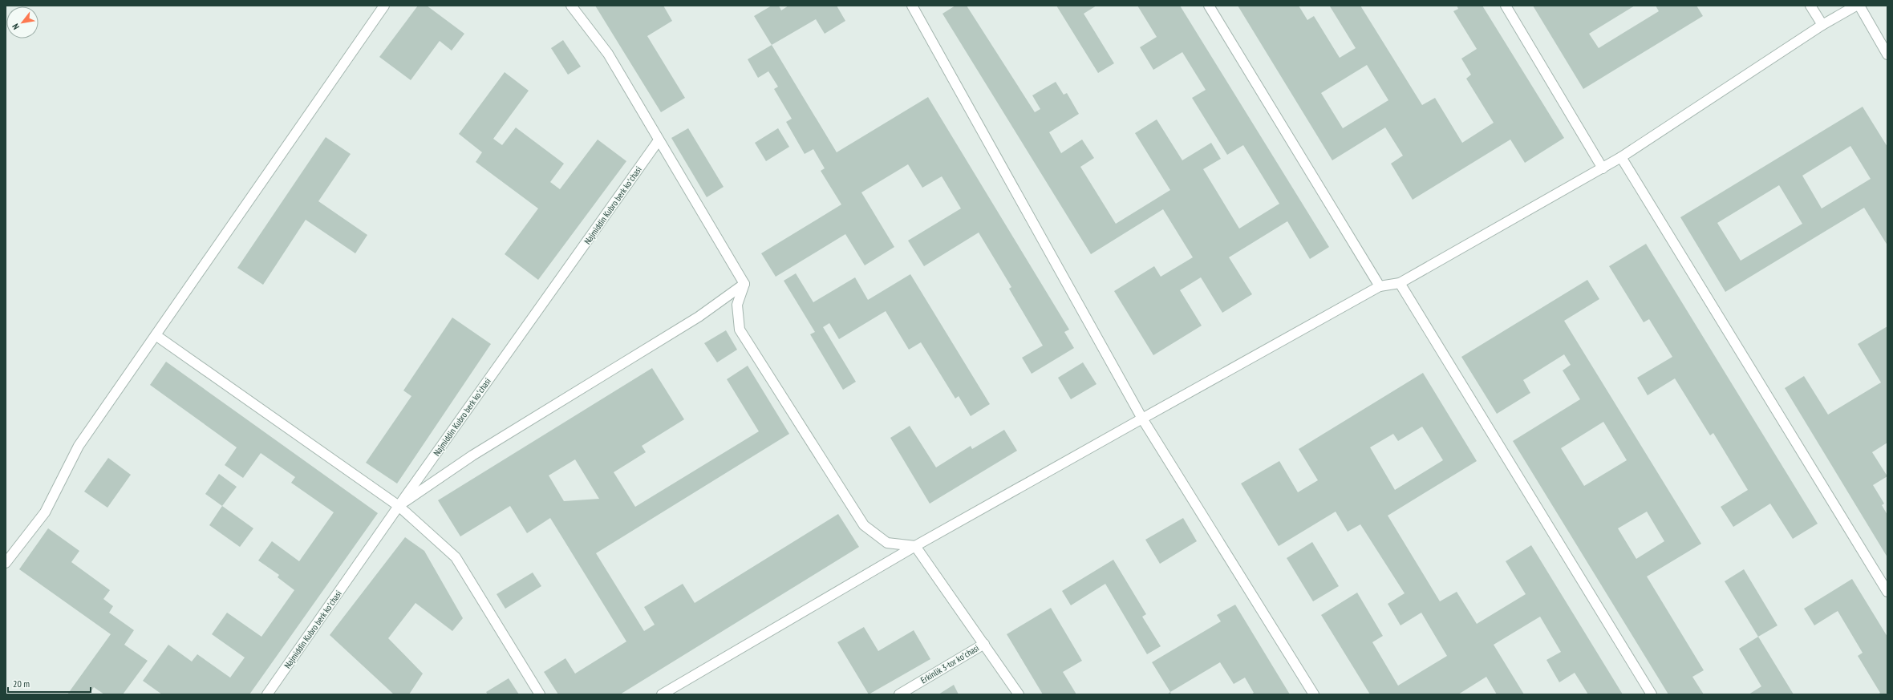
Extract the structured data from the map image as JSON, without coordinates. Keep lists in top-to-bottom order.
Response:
{
  "streets": {
    "street": ["Najmiddin Kubro berk koʻchasi", "Erkinlik 3-tor koʻchasi"]
  },
  "scale_bar": "20 m",
  "north": "bottom left"
}
